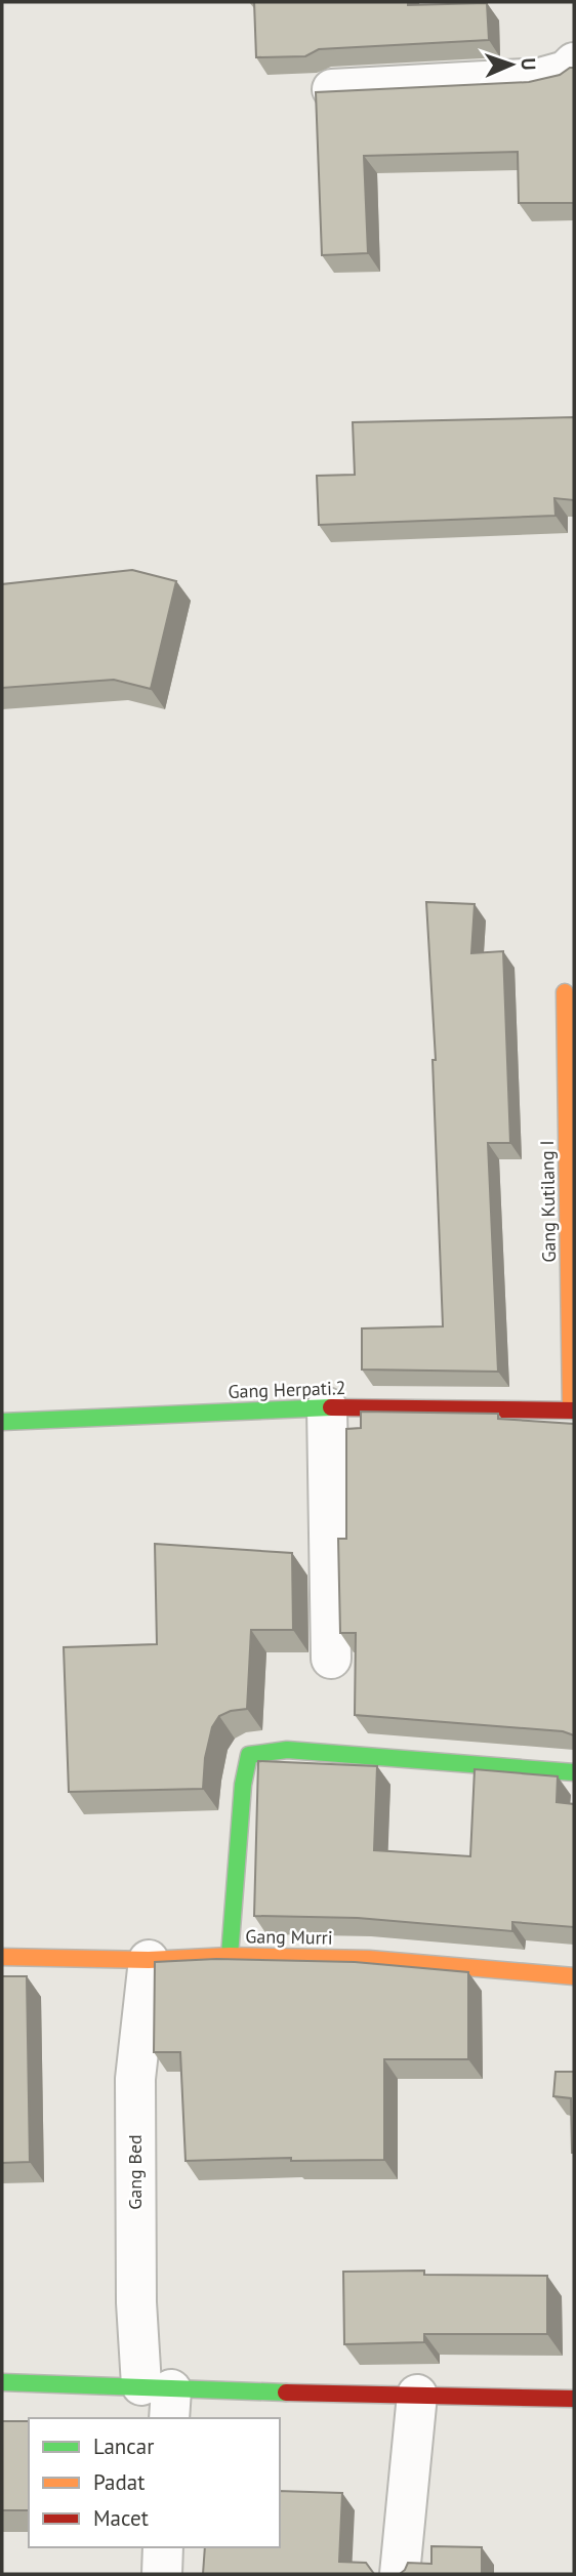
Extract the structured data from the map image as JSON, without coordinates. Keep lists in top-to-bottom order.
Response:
{
  "streets": {
    "street": [
      "Gang Kutilang I",
      "Gang Herpati.2",
      "Gang Murri",
      "Gang Bed"
    ]
  },
  "crossings": [
    ["Gang Kutilang I", "Gang Herpati.2"],
    ["Gang Murri", "Gang Bed"]
  ],
  "legend": ["Lancar", "Padat", "Macet"],
  "north": "right"
}
